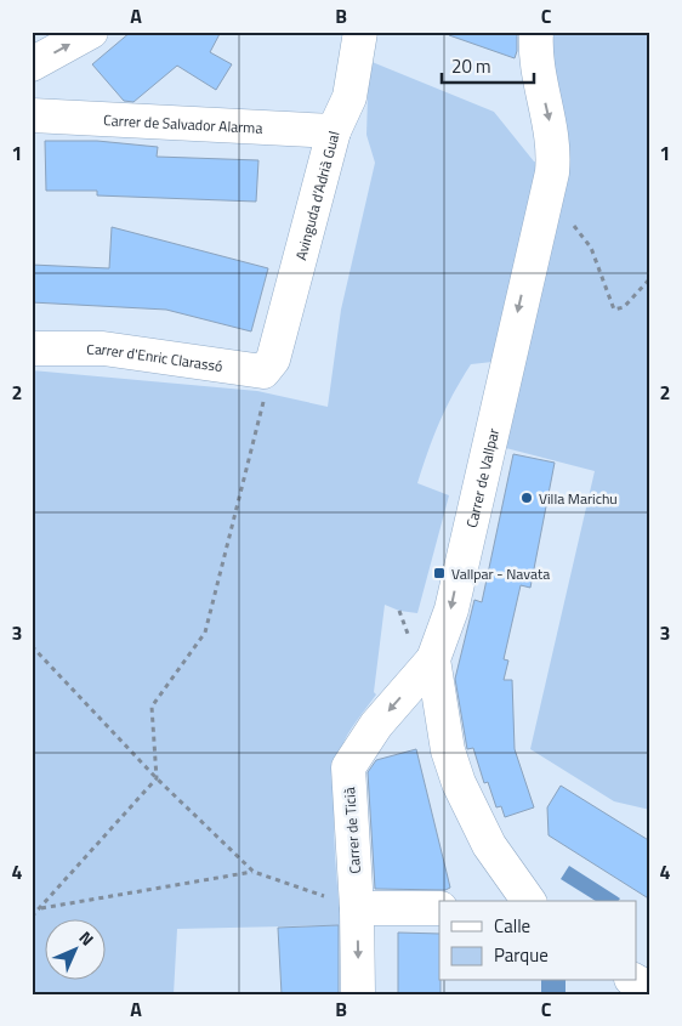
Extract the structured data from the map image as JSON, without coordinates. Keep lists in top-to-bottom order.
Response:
{
  "streets": {
    "street": [
      "Carrer de Salvador Alarma",
      "Avinguda d'Adrià Gual",
      "Carrer d'Enric Clarassó",
      "Carrer de Vallpar",
      "Carrer de Ticià"
    ]
  },
  "crossings": [
    ["Carrer de Salvador Alarma", "Avinguda d'Adrià Gual"],
    ["Avinguda d'Adrià Gual", "Carrer d'Enric Clarassó"],
    ["Carrer de Vallpar", "Carrer de Ticià"]
  ],
  "one_way": ["Carrer de Vallpar", "Carrer de Ticià"],
  "places": {
    "other": ["Villa Marichu"],
    "transit": ["Vallpar - Navata"]
  },
  "legend": ["Calle", "Parque"],
  "scale_bar": "20 m",
  "north": "top right",
  "grid": {
    "columns": ["A", "B", "C"],
    "rows": [
      "1",
      "2",
      "3",
      "4"
    ]
  }
}
